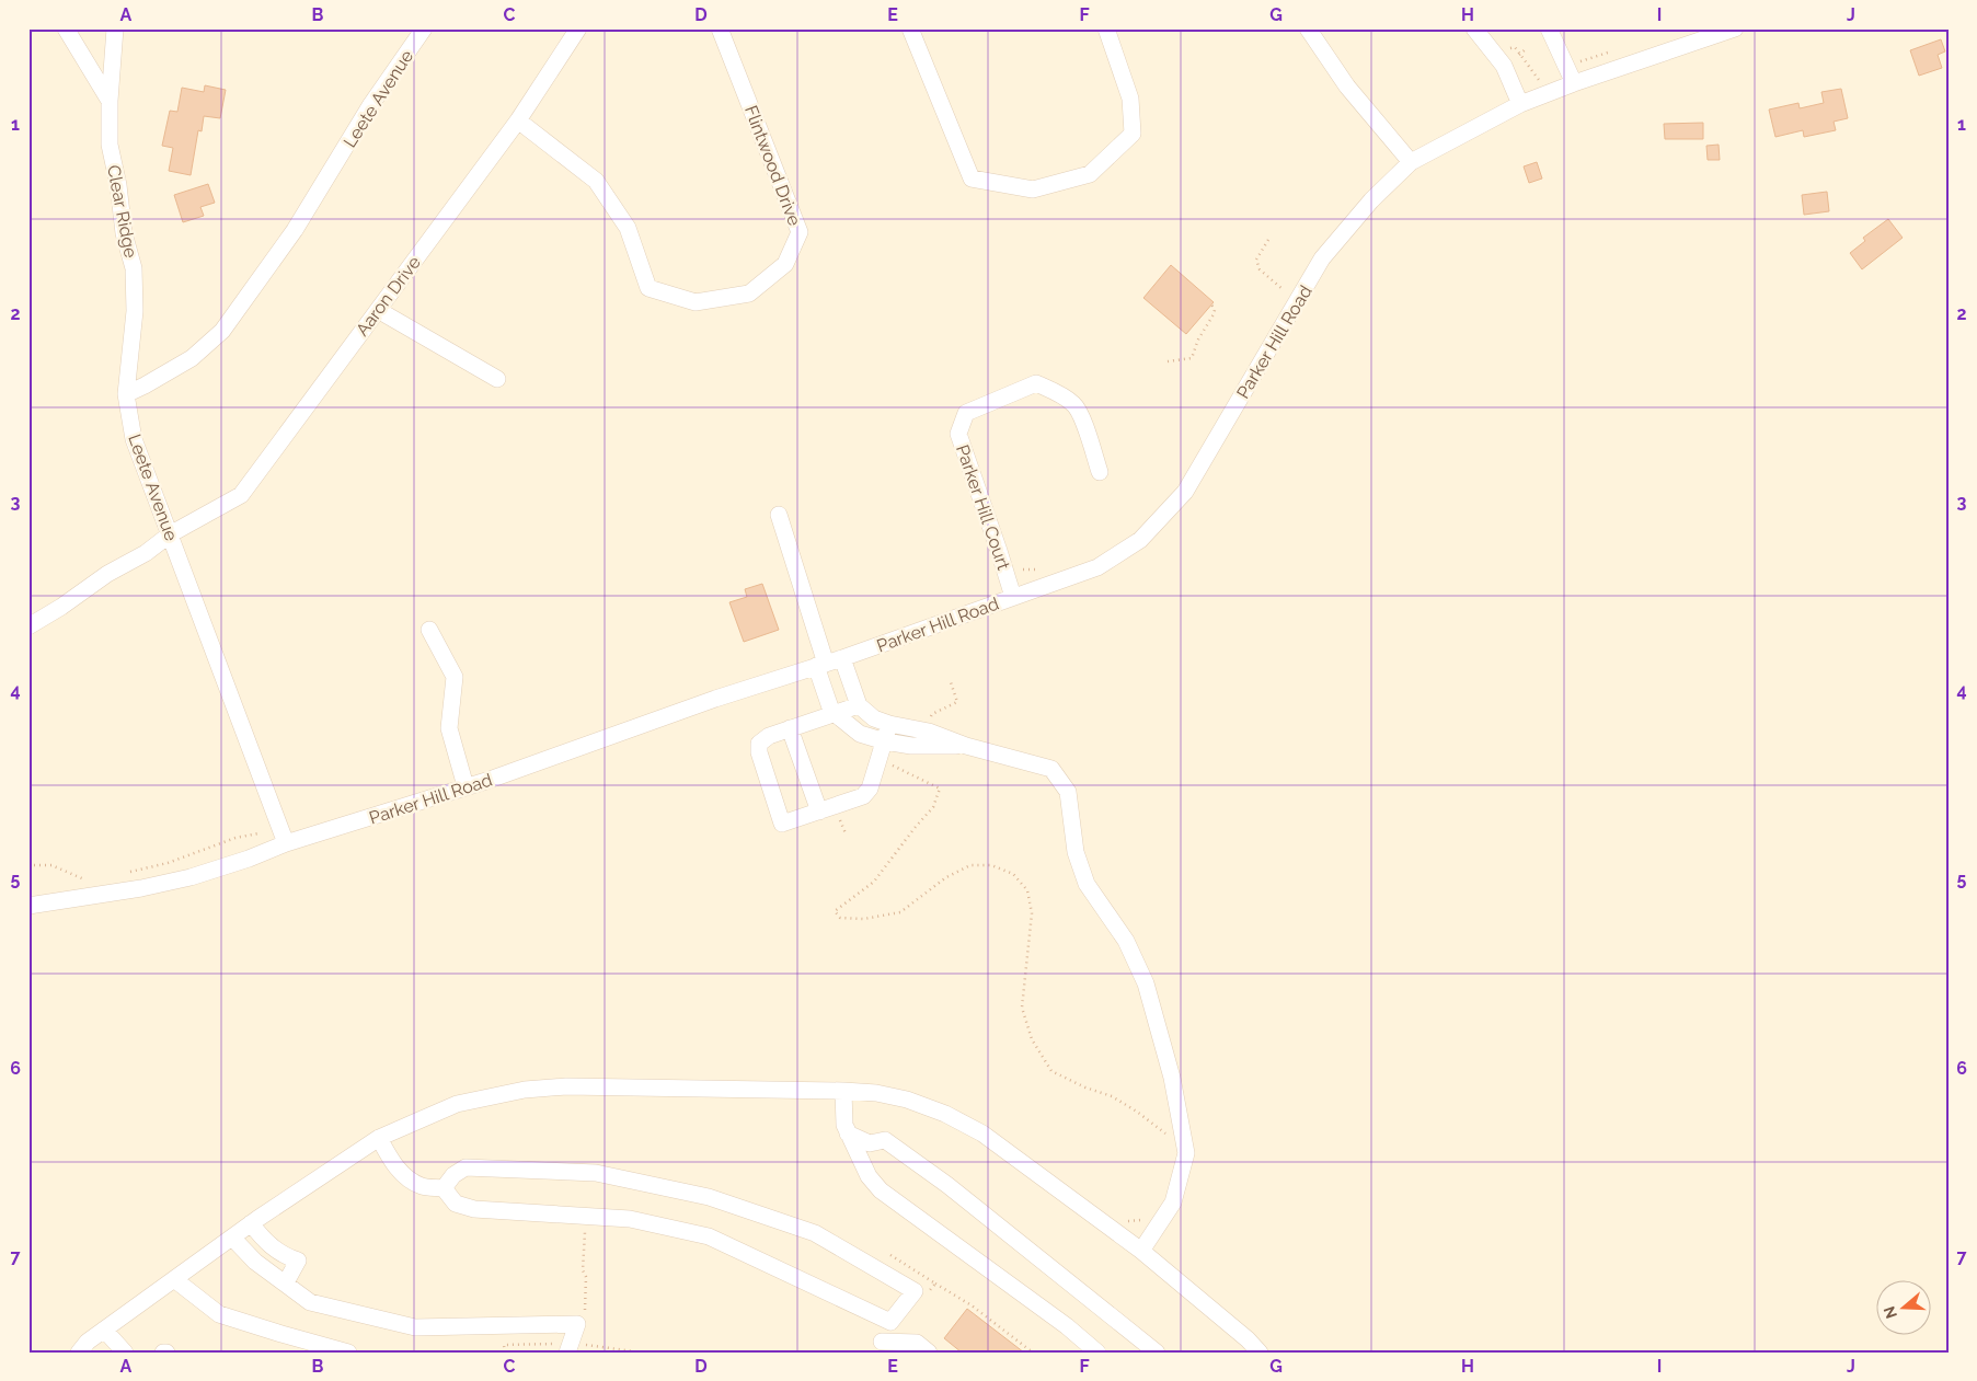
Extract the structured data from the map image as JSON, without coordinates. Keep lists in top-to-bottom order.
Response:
{
  "streets": {
    "street": [
      "Leete Avenue",
      "Flintwood Drive",
      "Clear Ridge",
      "Aaron Drive",
      "Parker Hill Road",
      "Parker Hill Court"
    ]
  },
  "crossings": [
    ["Leete Avenue", "Clear Ridge"],
    ["Leete Avenue", "Aaron Drive"],
    ["Leete Avenue", "Parker Hill Road"],
    ["Flintwood Drive", "Aaron Drive"],
    ["Parker Hill Road", "Parker Hill Court"]
  ],
  "north": "left",
  "grid": {
    "columns": [
      "A",
      "B",
      "C",
      "D",
      "E",
      "F",
      "G",
      "H",
      "I",
      "J"
    ],
    "rows": [
      "1",
      "2",
      "3",
      "4",
      "5",
      "6",
      "7"
    ]
  }
}
